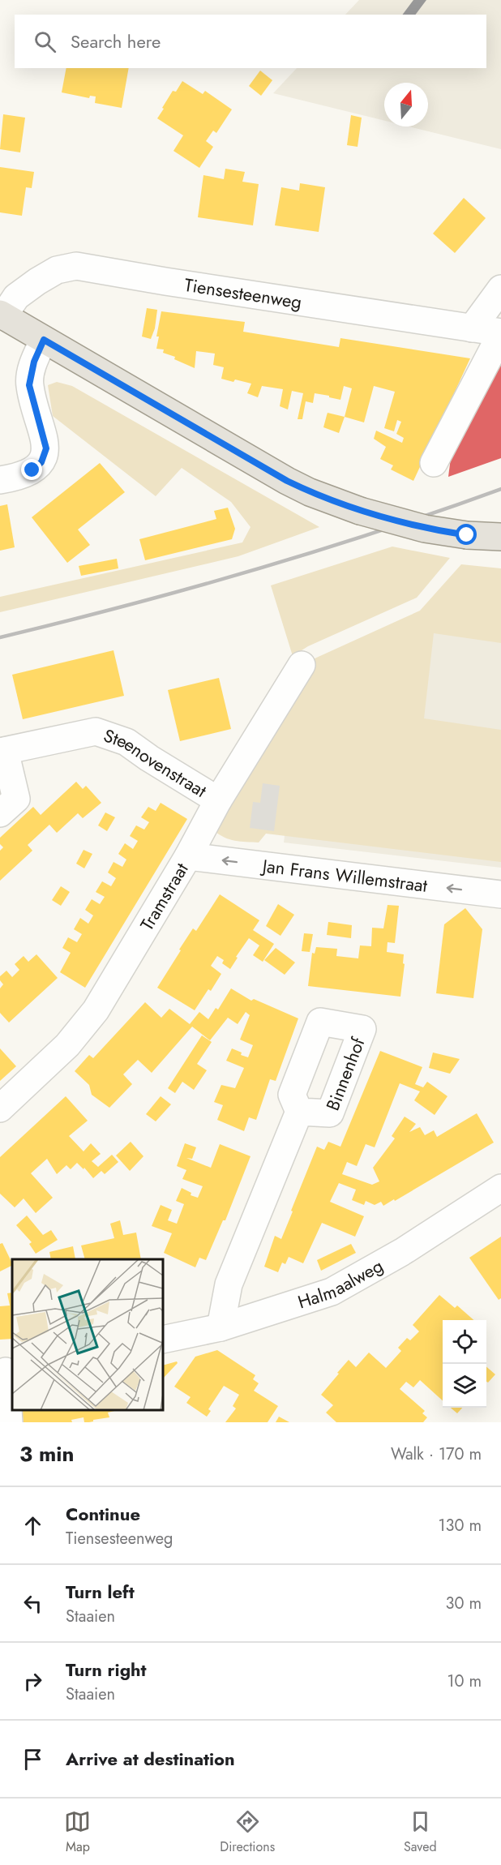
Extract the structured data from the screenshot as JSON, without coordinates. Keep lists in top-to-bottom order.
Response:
{
  "streets": {
    "main road": ["Tiensesteenweg"],
    "street": [
      "Steenovenstraat",
      "Jan Frans Willemstraat",
      "Tramstraat",
      "Binnenhof",
      "Halmaalweg"
    ]
  },
  "crossings": [
    ["Steenovenstraat", "Tramstraat"],
    ["Jan Frans Willemstraat", "Tramstraat"],
    ["Binnenhof", "Halmaalweg"]
  ],
  "one_way": ["Jan Frans Willemstraat"],
  "north": "top",
  "page": {
    "search": "Search here",
    "heading": ["3 min", "Walk · 170 m"],
    "list": [
      ["Continue", "Tiensesteenweg", "130 m"],
      ["Turn left", "Staaien", "30 m"],
      ["Turn right", "Staaien", "10 m"],
      "Arrive at destination"
    ],
    "nav": ["Map", "Directions", "Saved"]
  }
}
